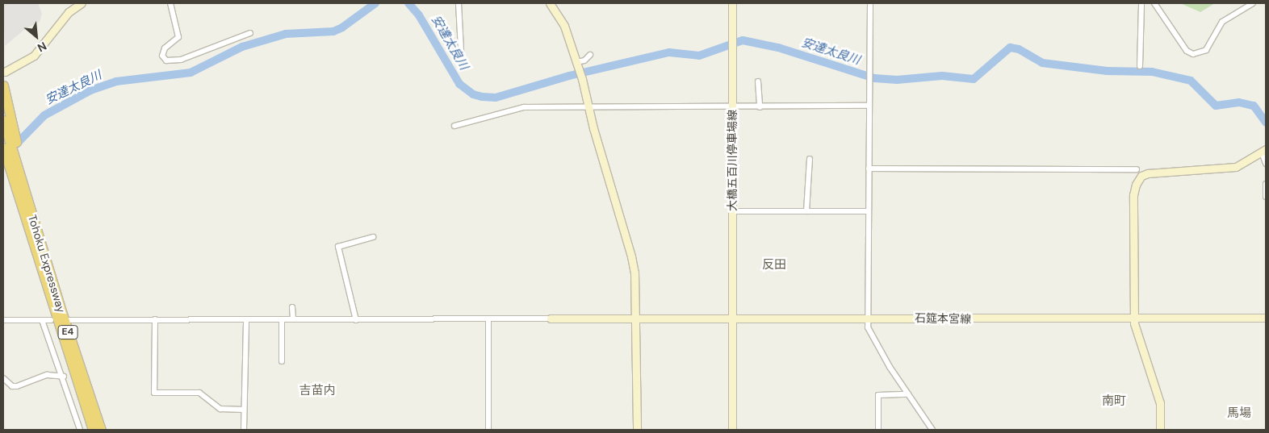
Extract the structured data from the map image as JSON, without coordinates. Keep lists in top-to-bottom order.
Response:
{
  "streets": {
    "highway": ["Tohoku Expressway", "E4"],
    "street": ["大橋五百川停車場線", "石筵本宮線"]
  },
  "crossings": [
    ["大橋五百川停車場線", "石筵本宮線"]
  ],
  "districts": [
    "反田",
    "吉苗内",
    "南町",
    "馬場"
  ],
  "water": ["安達太良川"],
  "north": "bottom right"
}
